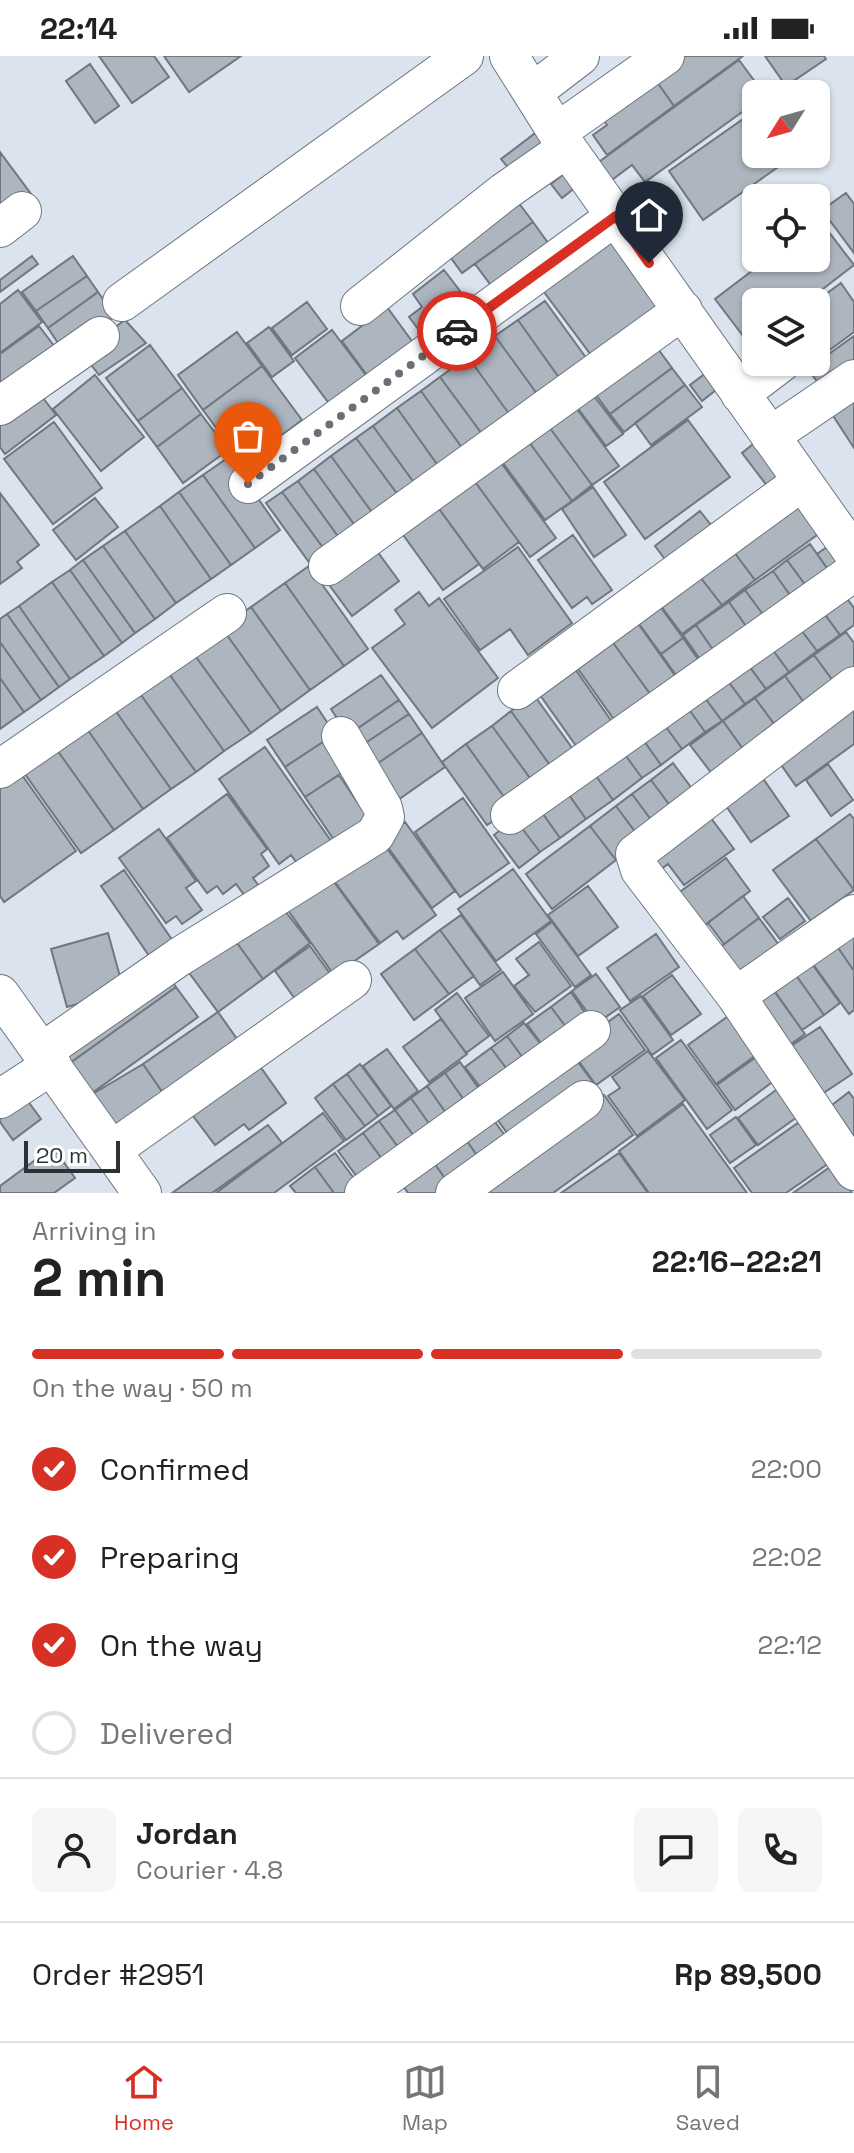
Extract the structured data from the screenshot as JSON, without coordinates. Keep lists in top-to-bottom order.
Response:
{
  "scale_bar": "20 m",
  "north": "bottom left",
  "page": {
    "status": "22:14",
    "scale": "20 m",
    "heading": ["2 min", "Arriving in", "22:16–22:21"],
    "panel": [
      "Jordan",
      "Courier · 4.8",
      "Order #2951",
      "Rp 89,500"
    ],
    "bar": "On the way · 50 m",
    "list": [
      ["Confirmed", "22:00"],
      ["Preparing", "22:02"],
      ["On the way", "22:12"],
      "Delivered"
    ],
    "tabs": ["Home", "Map", "Saved"]
  }
}
